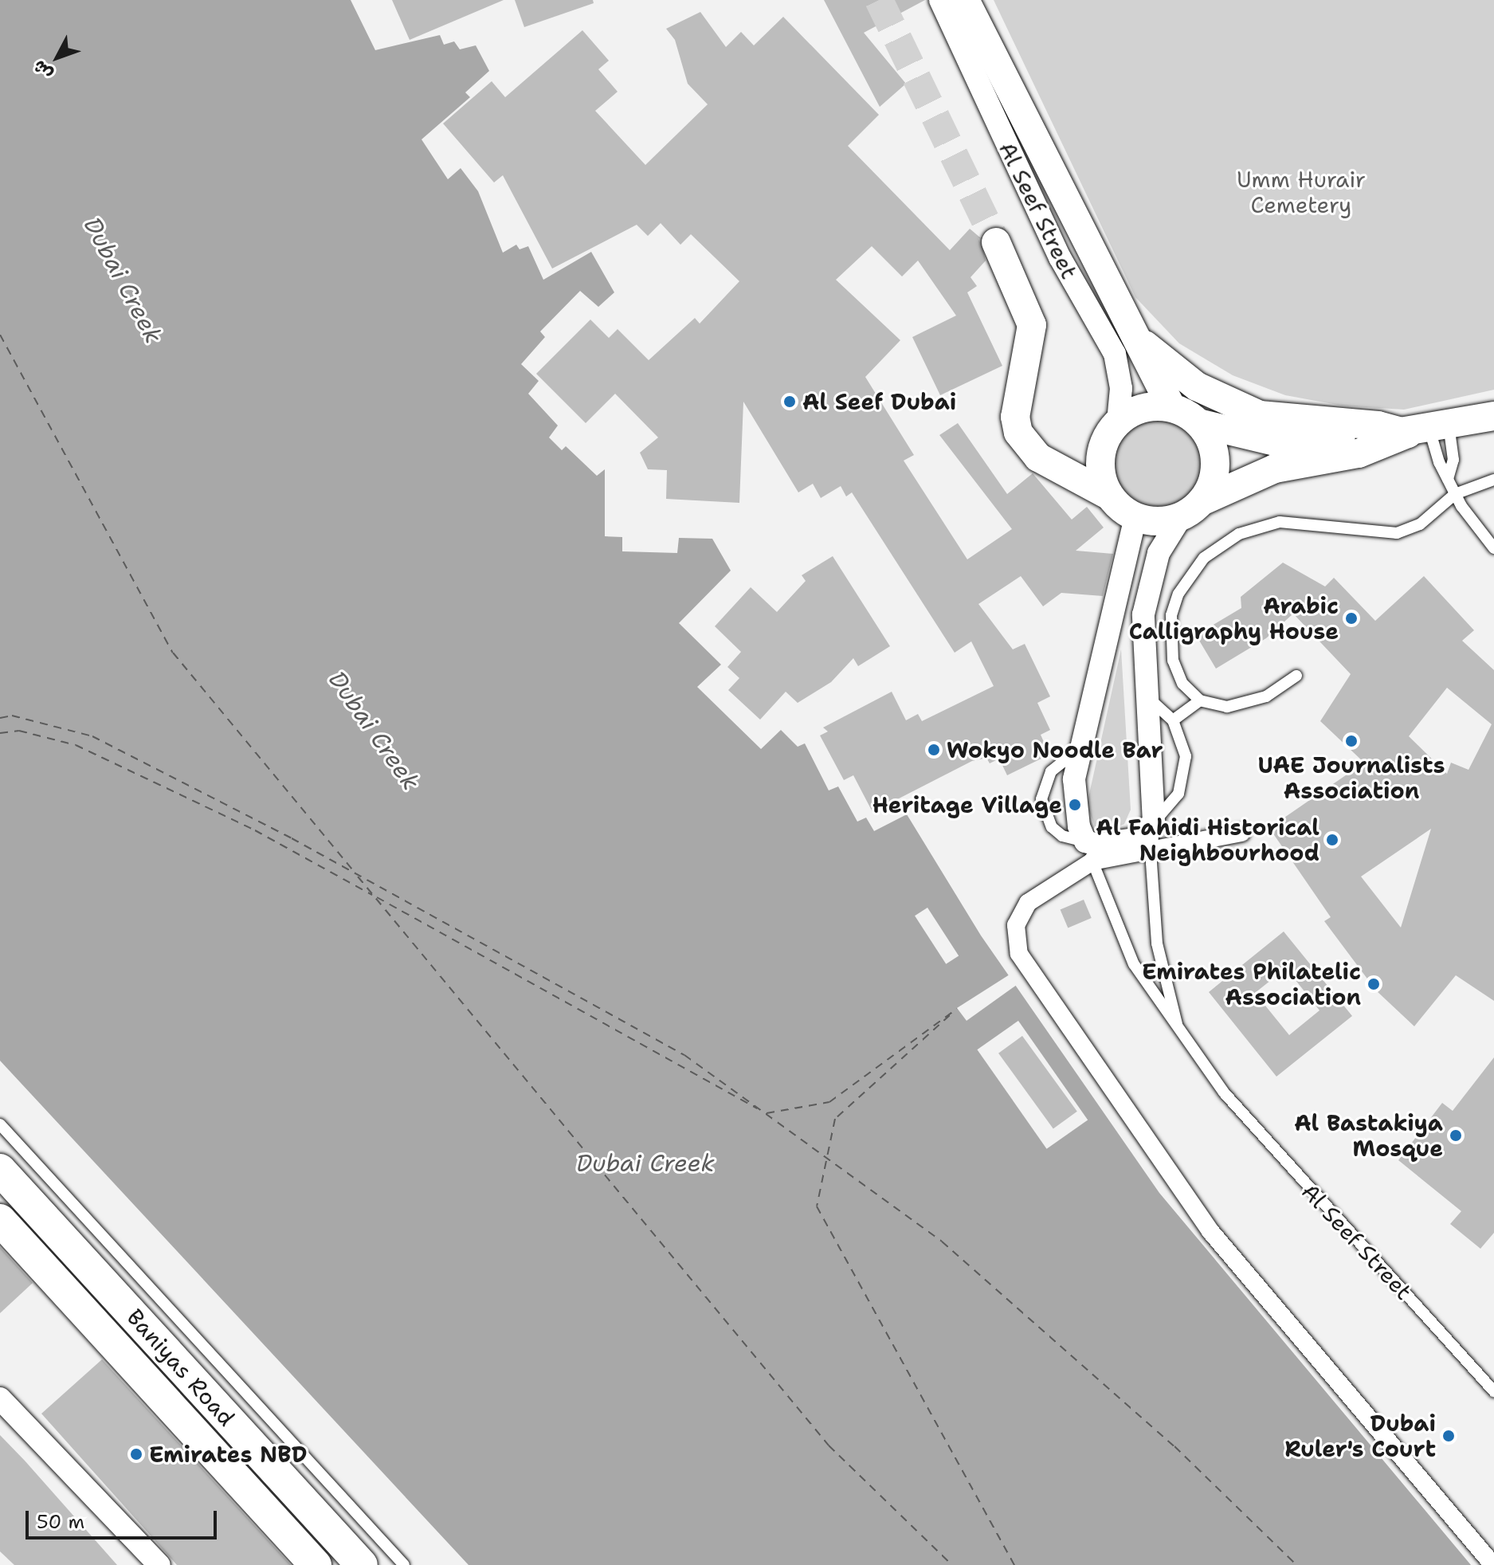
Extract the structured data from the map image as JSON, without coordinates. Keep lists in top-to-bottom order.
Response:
{
  "streets": {
    "main road": ["Baniyas Road"],
    "street": ["Al Seef Street"]
  },
  "water": ["Dubai Creek"],
  "parks": ["Umm Hurair Cemetery"],
  "places": [
    "Al Seef Dubai",
    "Arabic Calligraphy House",
    "UAE Journalists Association",
    "Wokyo Noodle Bar",
    "Heritage Village",
    "Al Fahidi Historical Neighbourhood",
    "Emirates Philatelic Association",
    "Al Bastakiya Mosque",
    "Dubai Ruler's Court",
    "Emirates NBD"
  ],
  "scale_bar": "50 m",
  "north": "bottom left"
}
